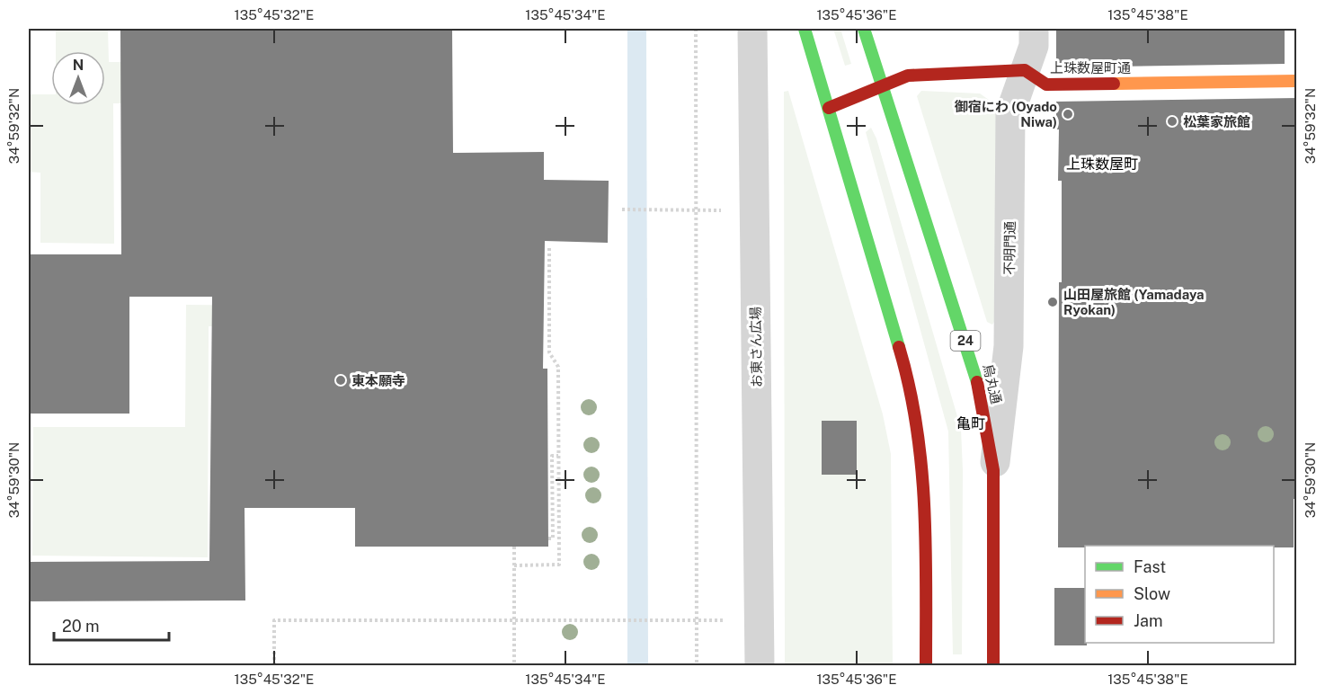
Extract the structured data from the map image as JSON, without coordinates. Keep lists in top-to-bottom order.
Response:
{
  "streets": {
    "main road": ["上珠数屋町通", "24", "烏丸通"],
    "street": ["不明門通", "お東さん広場"]
  },
  "crossings": [
    ["上珠数屋町通", "不明門通"],
    ["不明門通", "烏丸通"]
  ],
  "districts": ["上珠数屋町", "亀町"],
  "places": [
    "御宿にわ (Oyado Niwa)",
    "松葉家旅館",
    "山田屋旅館 (Yamadaya Ryokan)",
    "東本願寺"
  ],
  "legend": ["Fast", "Slow", "Jam"],
  "scale_bar": "20 m",
  "north": "top",
  "coordinates": [
    "135°45'32\"E",
    "135°45'34\"E",
    "135°45'36\"E",
    "135°45'38\"E",
    "34°59'32\"N",
    "34°59'30\"N"
  ]
}
